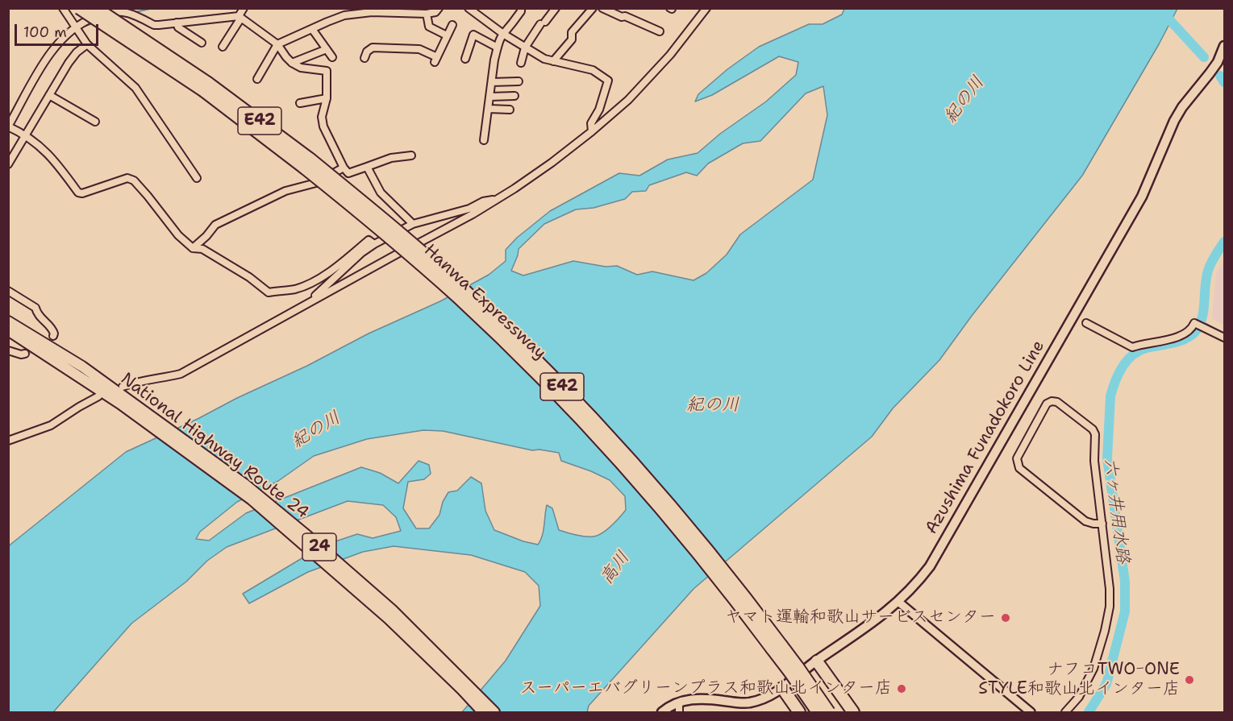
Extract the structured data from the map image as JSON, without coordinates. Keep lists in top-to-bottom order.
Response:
{
  "streets": {
    "highway": [
      "E42",
      "Hanwa Expressway",
      "National Highway Route 24",
      "24"
    ],
    "main road": ["Azushima Funadokoro Line"]
  },
  "water": ["紀の川", "六ヶ井用水路", "高川"],
  "places": ["ヤマト運輸和歌山サービスセンター", "ナフコTWOｰONE STYLE和歌山北インター店", "スーパーエバグリーンプラス和歌山北インター店"],
  "scale_bar": "100 m"
}
